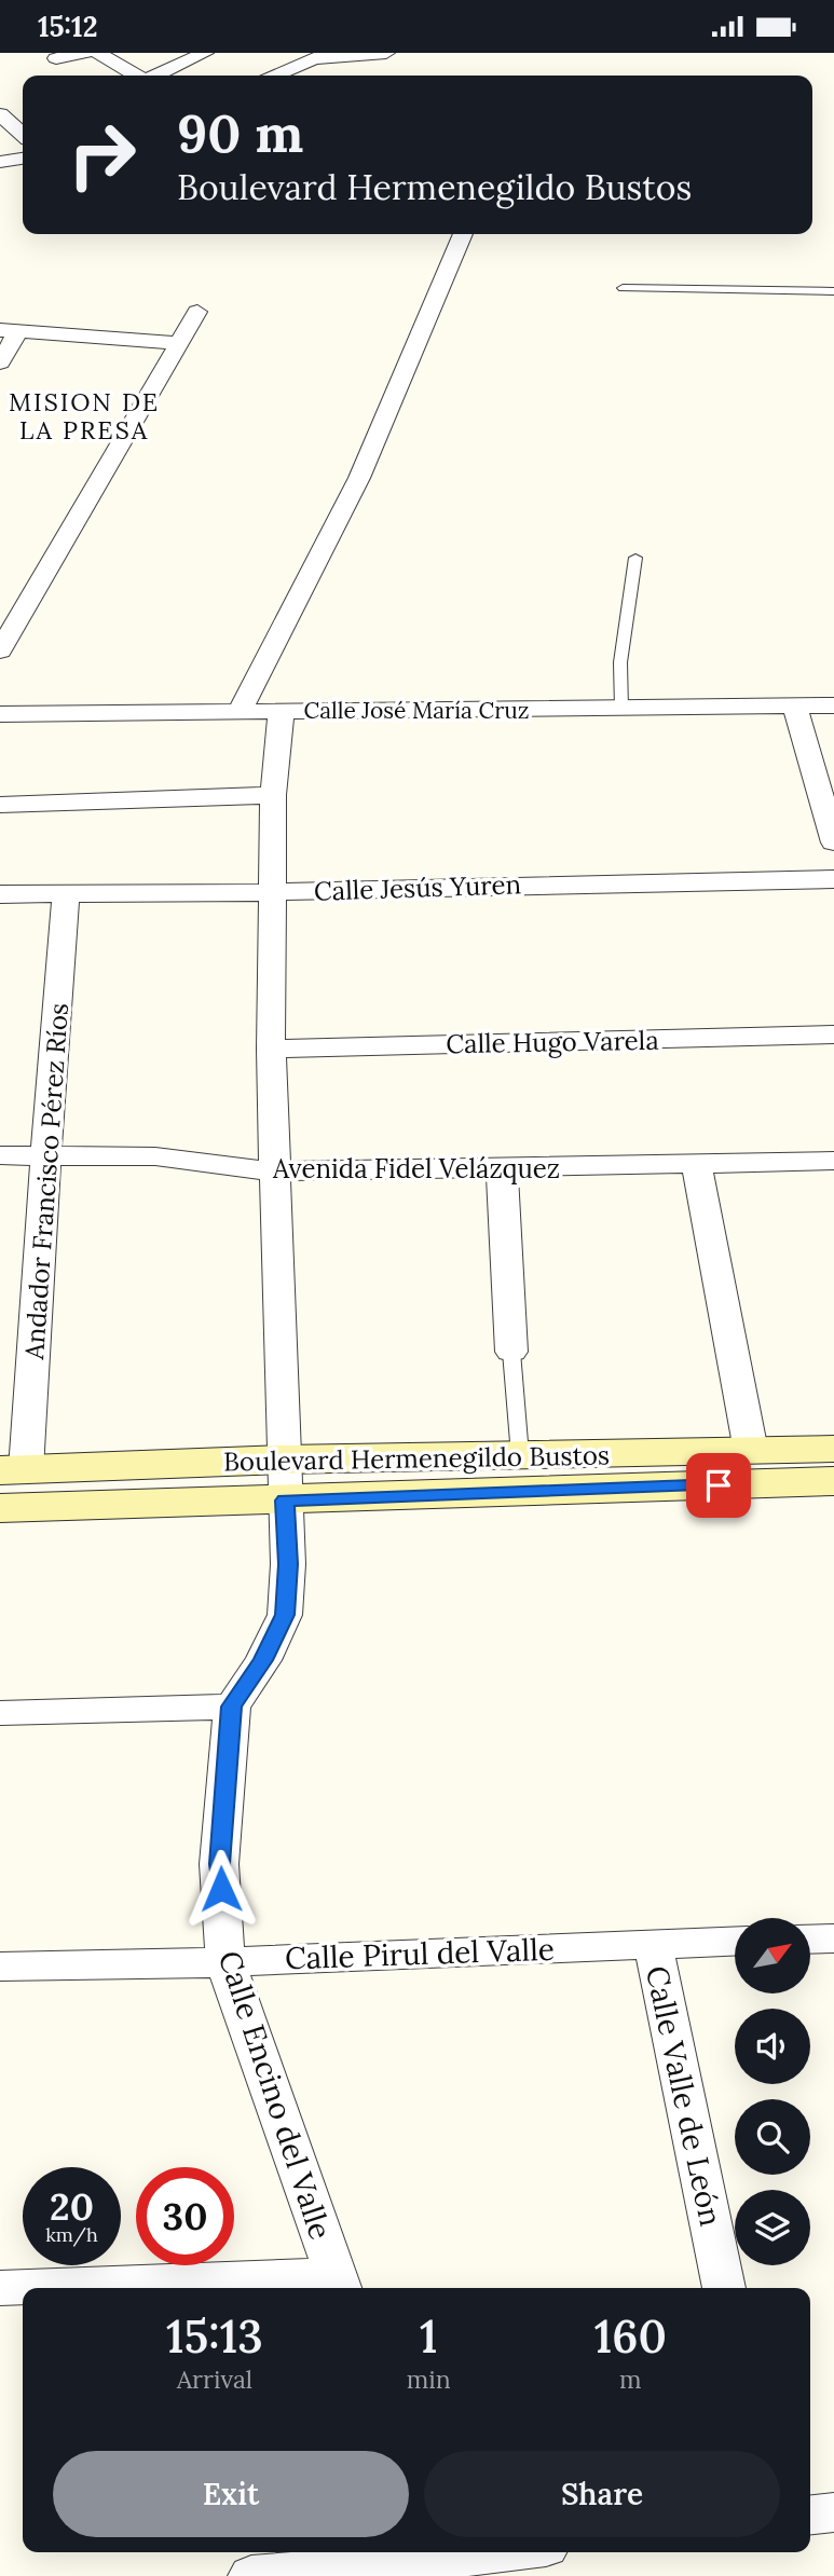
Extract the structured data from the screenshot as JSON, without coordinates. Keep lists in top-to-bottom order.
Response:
{
  "streets": {
    "street": [
      "Calle José María Cruz",
      "Calle Jesús Yuren",
      "Calle Hugo Varela",
      "Avenida Fidel Velázquez",
      "Andador Francisco Pérez Ríos",
      "Boulevard Hermenegildo Bustos",
      "Calle Pirul del Valle",
      "Calle Encino del Valle",
      "Calle Valle de León"
    ]
  },
  "crossings": [
    ["Calle José María Cruz", "Calle Encino del Valle"],
    ["Calle Jesús Yuren", "Andador Francisco Pérez Ríos"],
    ["Calle Jesús Yuren", "Calle Encino del Valle"],
    ["Calle Hugo Varela", "Calle Encino del Valle"],
    ["Avenida Fidel Velázquez", "Andador Francisco Pérez Ríos"],
    ["Avenida Fidel Velázquez", "Calle Encino del Valle"],
    ["Andador Francisco Pérez Ríos", "Boulevard Hermenegildo Bustos"],
    ["Boulevard Hermenegildo Bustos", "Calle Encino del Valle"],
    ["Calle Pirul del Valle", "Calle Encino del Valle"],
    ["Calle Pirul del Valle", "Calle Valle de León"]
  ],
  "districts": ["MISION DE LA PRESA"],
  "north": "top right",
  "page": {
    "status": "15:12",
    "turn": ["90 m", "Boulevard Hermenegildo Bustos"],
    "speed": "20 km/h",
    "limit": "30",
    "eta": [
      "15:13",
      "Arrival",
      "1",
      "min",
      "160",
      "m"
    ],
    "buttons": ["Exit", "Share"]
  }
}
